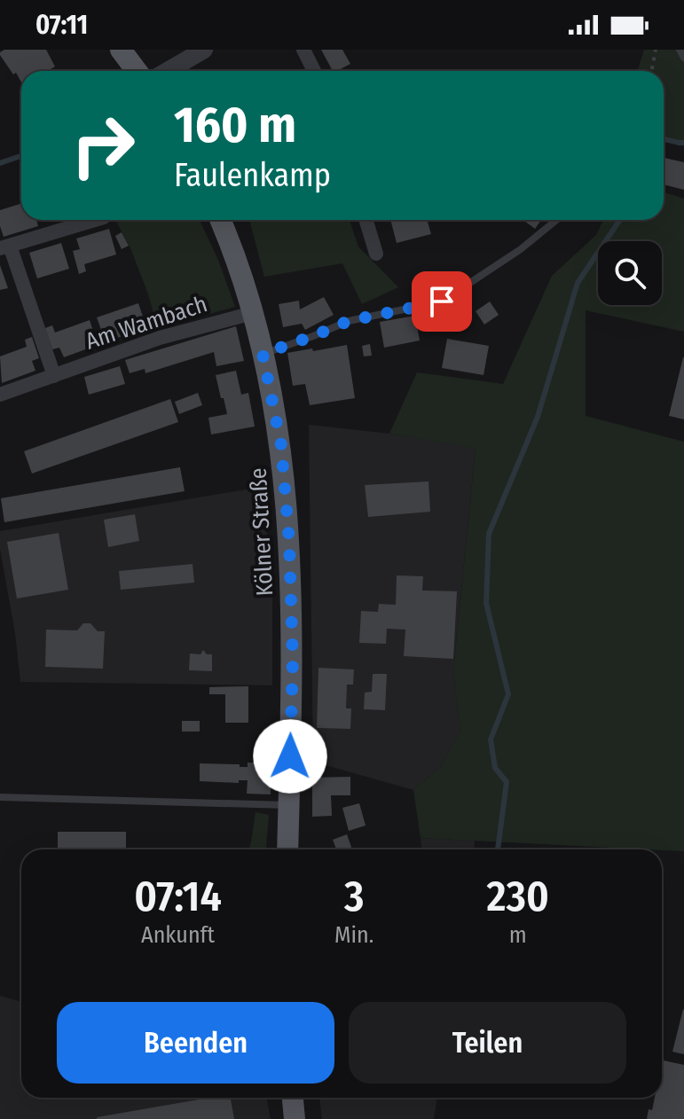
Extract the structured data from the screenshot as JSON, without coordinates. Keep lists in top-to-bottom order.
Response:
{
  "streets": {
    "main road": ["Kölner Straße"],
    "street": ["Am Wambach"]
  },
  "crossings": [
    ["Am Wambach", "Kölner Straße"]
  ],
  "page": {
    "status": "07:11",
    "turn": ["160 m", "Faulenkamp"],
    "eta": [
      "07:14",
      "Ankunft",
      "3",
      "Min.",
      "230",
      "m"
    ],
    "buttons": ["Beenden", "Teilen"]
  }
}
